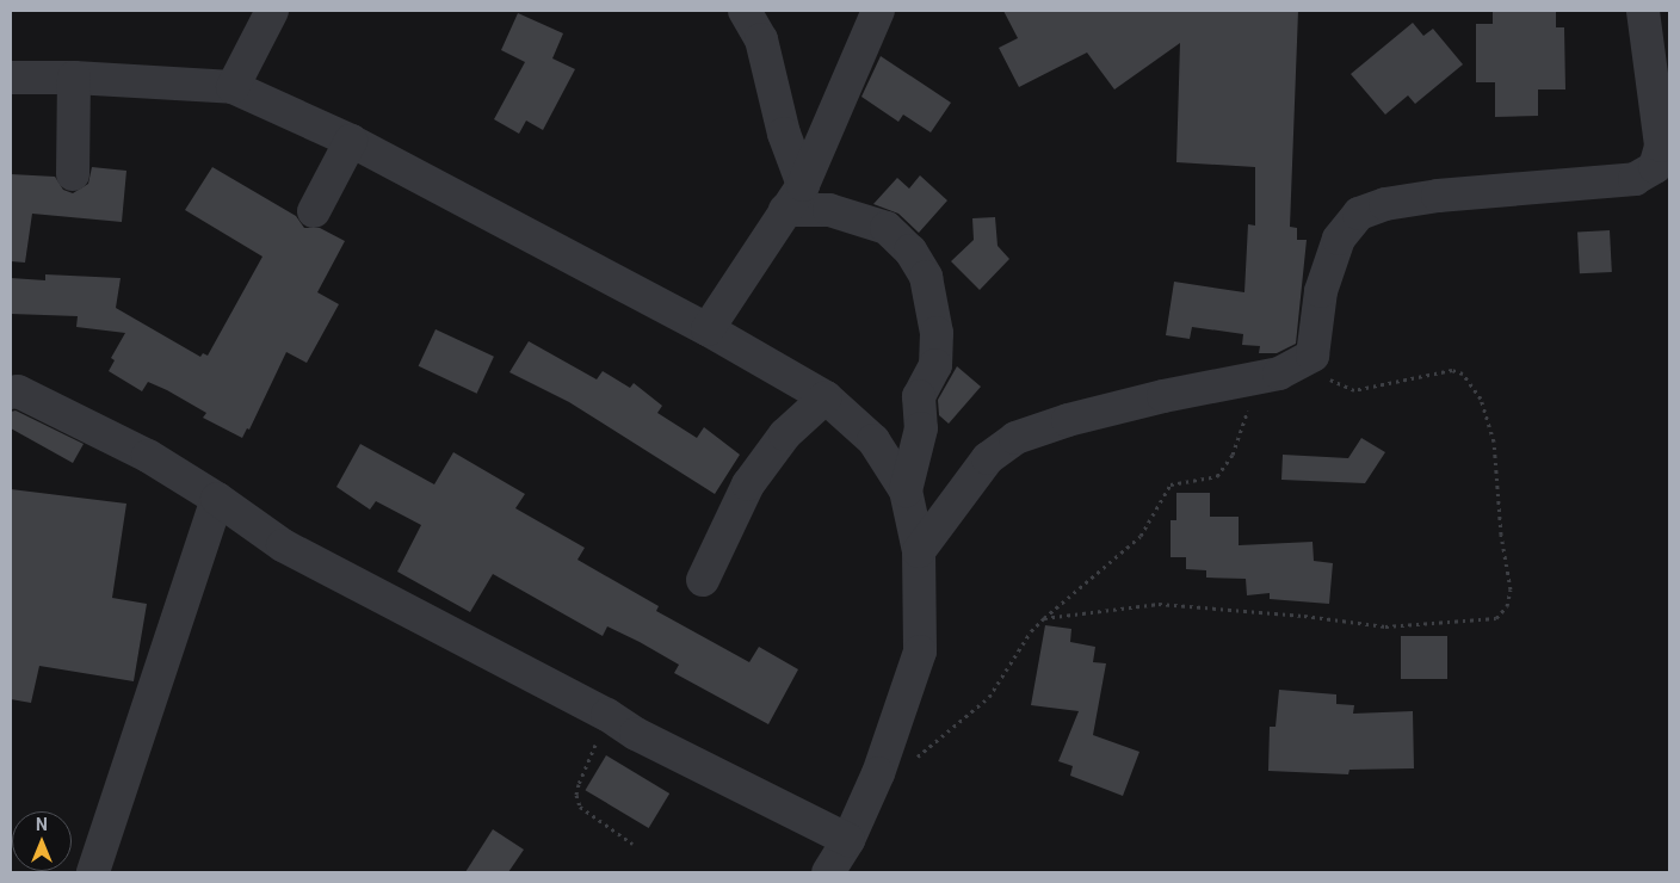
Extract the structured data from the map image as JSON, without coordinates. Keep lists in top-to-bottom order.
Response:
{
  "north": "top"
}
